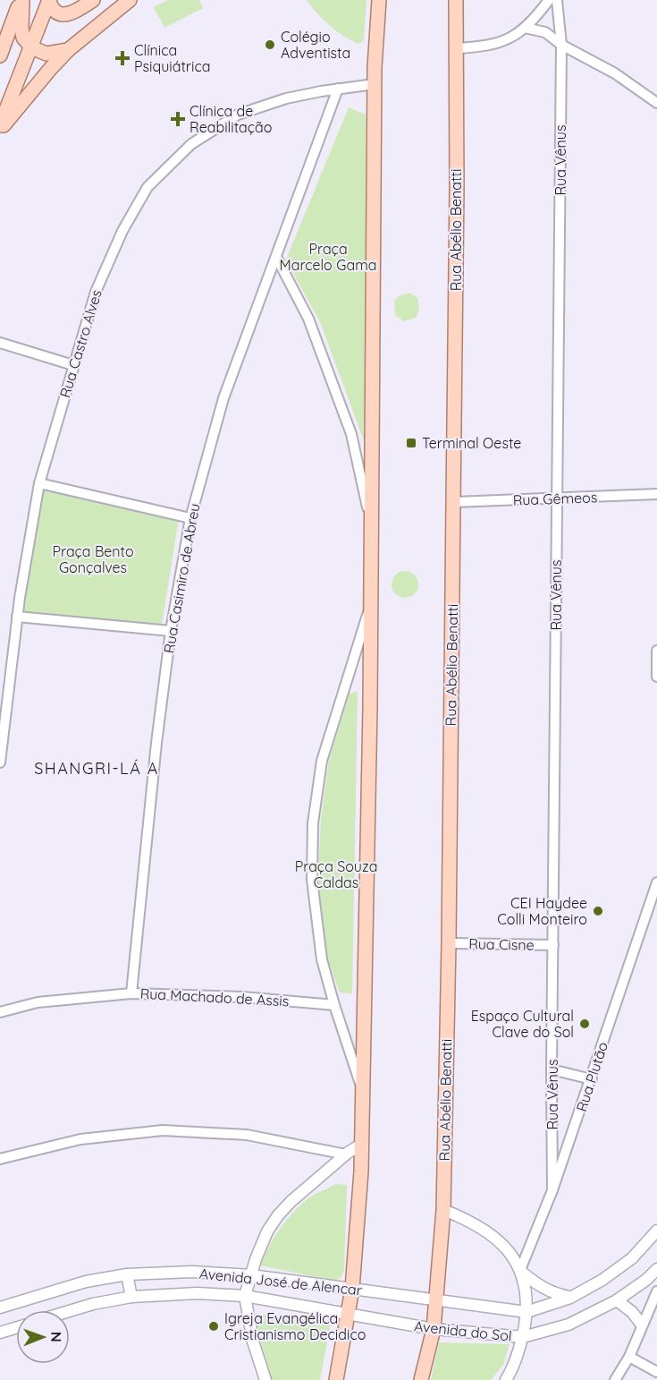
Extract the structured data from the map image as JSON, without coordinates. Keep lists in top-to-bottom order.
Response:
{
  "streets": {
    "main road": ["Rua Abélio Benatti"],
    "street": [
      "Rua Vênus",
      "Rua Castro Alves",
      "Rua Gêmeos",
      "Rua Casimiro de Abreu",
      "Rua Cisne",
      "Rua Machado de Assis",
      "Rua Plutão",
      "Avenida José de Alencar",
      "Avenida do Sol"
    ]
  },
  "crossings": [
    ["Rua Vênus", "Rua Gêmeos"],
    ["Rua Vênus", "Rua Cisne"],
    ["Rua Vênus", "Rua Plutão"],
    ["Rua Abélio Benatti", "Rua Gêmeos"],
    ["Rua Abélio Benatti", "Rua Cisne"],
    ["Rua Abélio Benatti", "Avenida José de Alencar"],
    ["Rua Abélio Benatti", "Avenida do Sol"],
    ["Rua Castro Alves", "Rua Casimiro de Abreu"],
    ["Rua Casimiro de Abreu", "Rua Machado de Assis"],
    ["Avenida José de Alencar", "Avenida do Sol"]
  ],
  "districts": ["SHANGRI-LÁ A"],
  "parks": ["Praça Marcelo Gama", "Praça Bento Gonçalves", "Praça Souza Caldas"],
  "places": {
    "other": [
      "Colégio Adventista",
      "CEI Haydee Colli Monteiro",
      "Espaço Cultural Clave do Sol",
      "Igreja Evangélica Cristianismo Decidico"
    ],
    "health": ["Clínica Psiquiátrica", "Clínica de Reabilitação"],
    "transit": ["Terminal Oeste"]
  },
  "north": "right"
}
